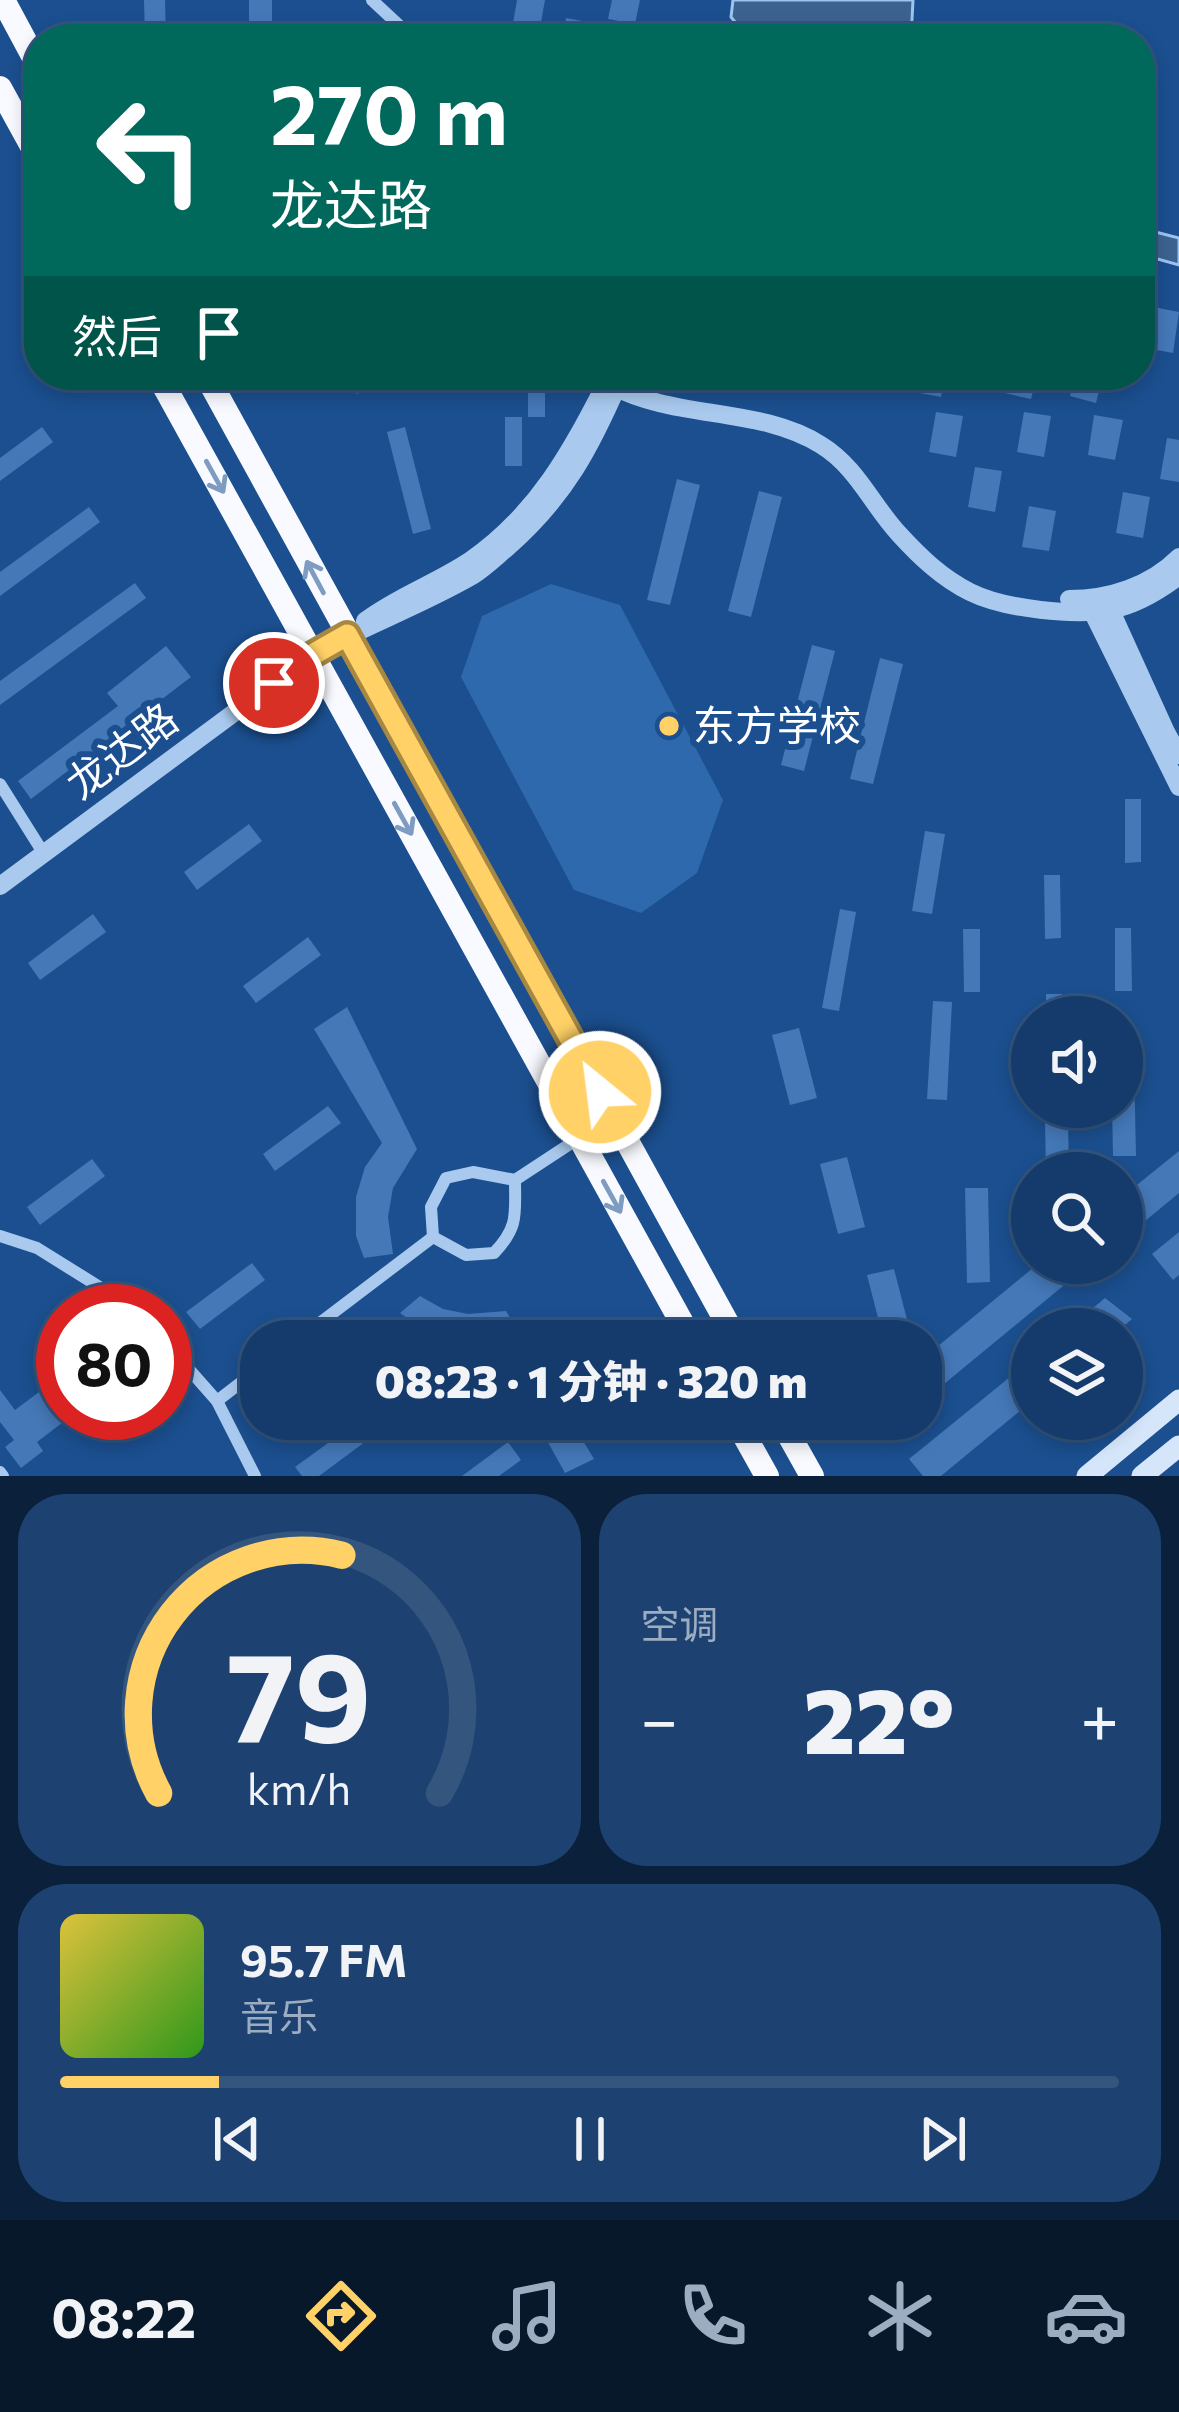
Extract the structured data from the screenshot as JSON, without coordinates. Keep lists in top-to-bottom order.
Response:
{
  "streets": {
    "street": ["龙达路"]
  },
  "places": ["东方学校"],
  "page": {
    "turn": ["270 m", "龙达路"],
    "then": "然后",
    "limit": "80",
    "trip": "08:23 · 1 分钟 · 320 m",
    "tile": "空调",
    "heat": ["−", "22°", "+"],
    "song": ["95.7 FM", "音乐"],
    "tabs": "08:22",
    "gauge": ["79", "km/h"]
  }
}
